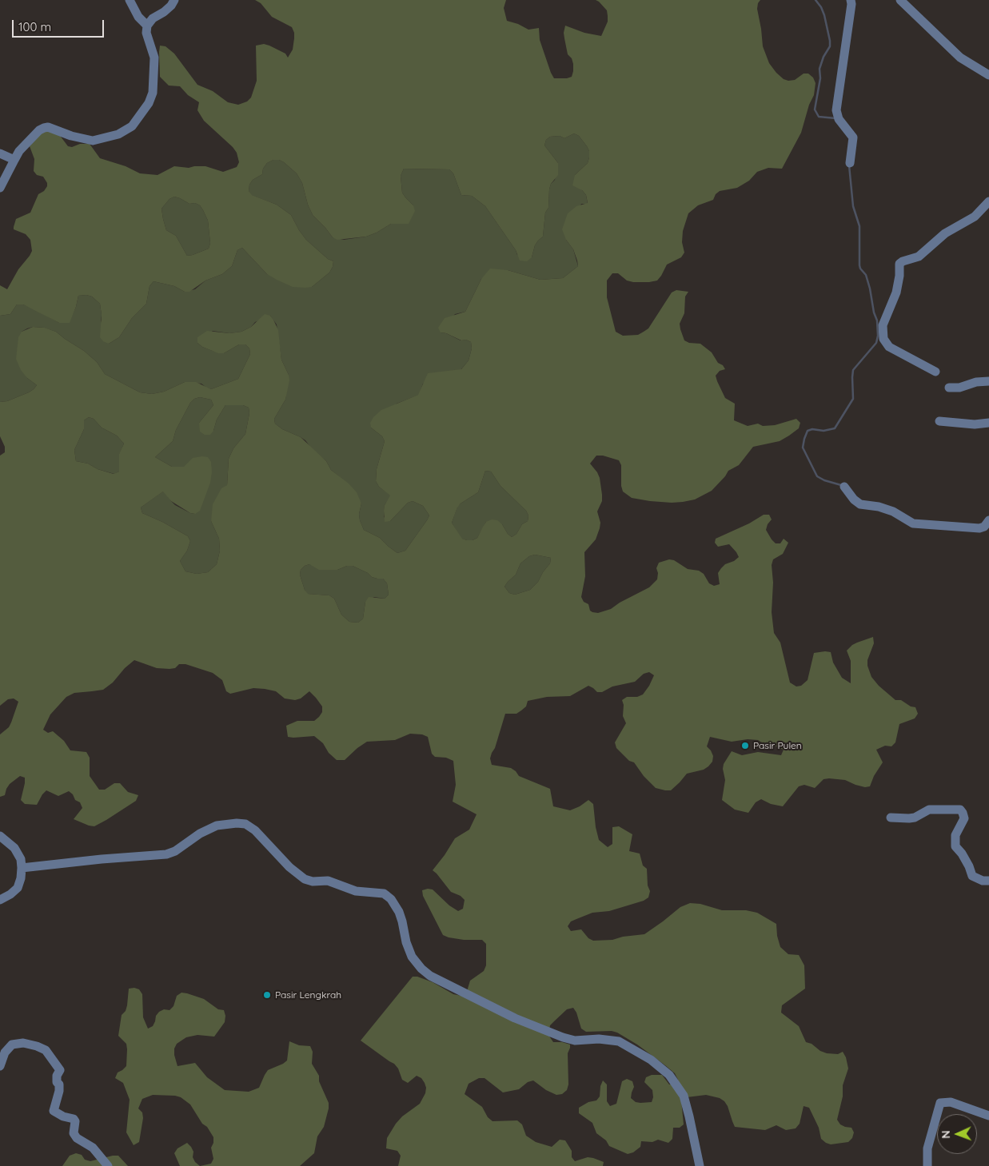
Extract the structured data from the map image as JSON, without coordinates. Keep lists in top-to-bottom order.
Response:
{
  "places": ["Pasir Pulen", "Pasir Lengkrah"],
  "scale_bar": "100 m",
  "north": "left"
}
